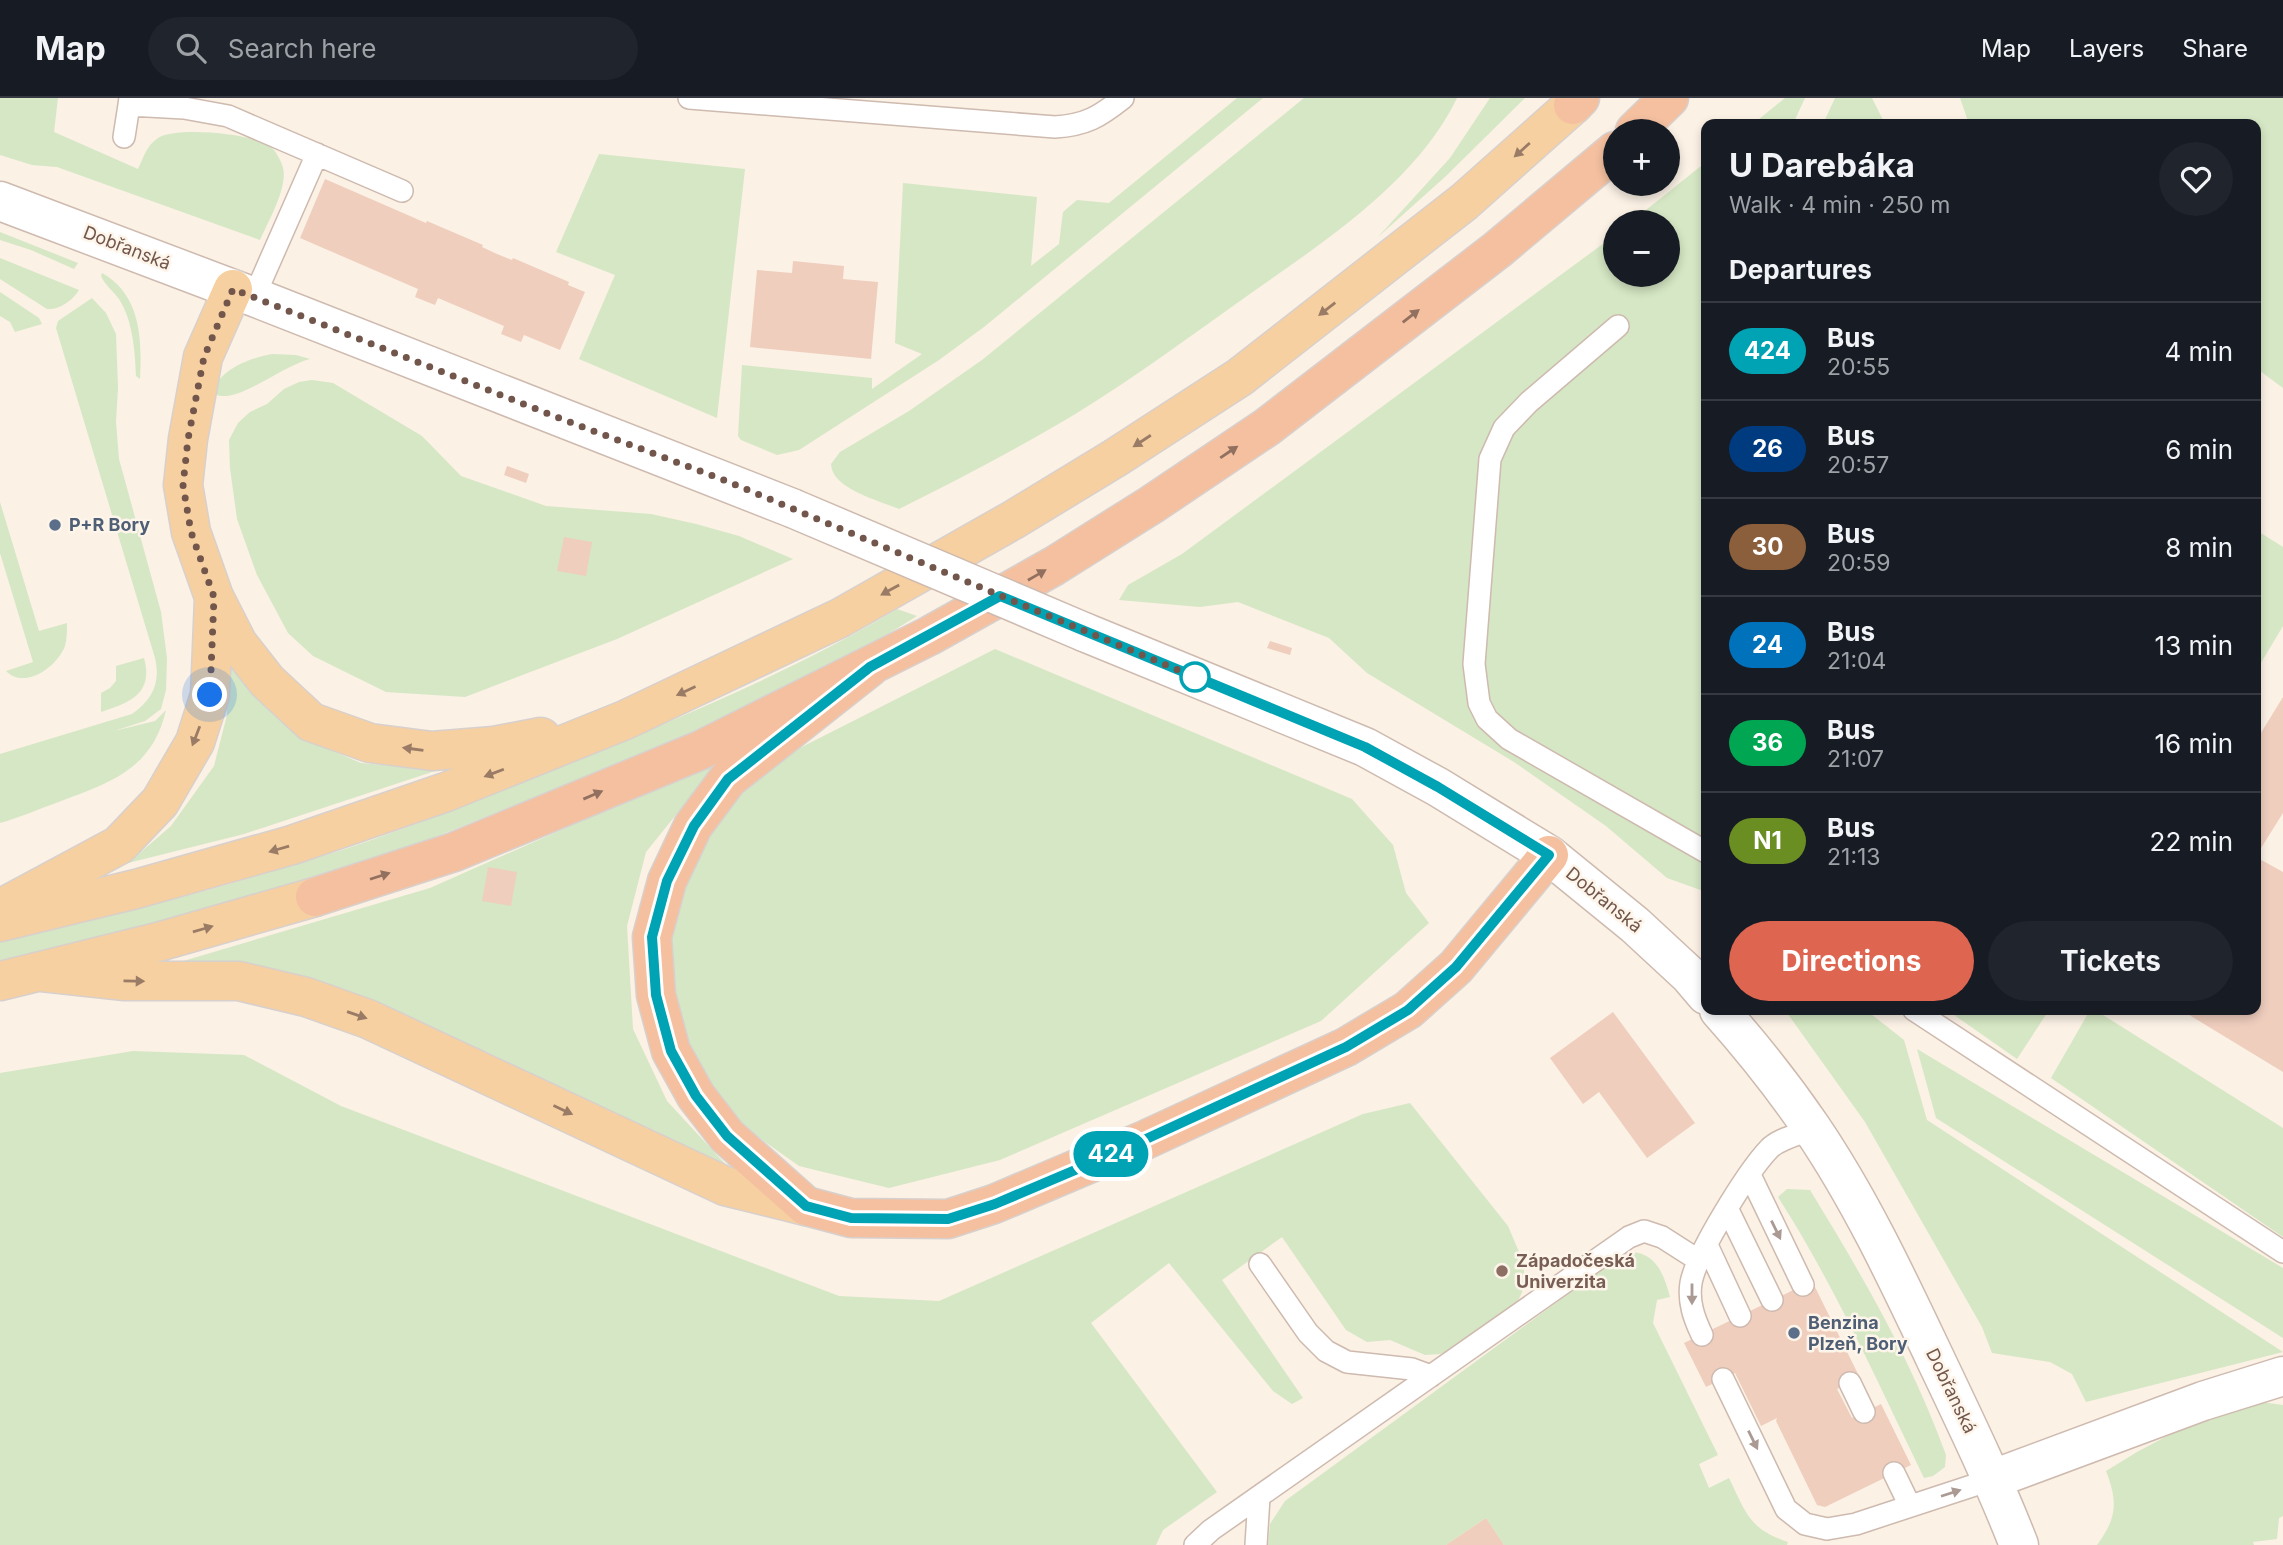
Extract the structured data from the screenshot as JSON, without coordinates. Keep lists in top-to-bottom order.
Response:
{
  "streets": {
    "street": ["Dobřanská"]
  },
  "places": ["P+R Bory", "Západočeská Univerzita", "Benzina Plzeň, Bory"],
  "lines": ["bus line 424"],
  "page": {
    "header": "Map",
    "search": "Search here",
    "nav": ["Map", "Layers", "Share"],
    "on_map": "424",
    "map_buttons": ["+", "−"],
    "heading": [
      ["U Darebáka", "Walk · 4 min · 250 m"],
      "Departures"
    ],
    "list": [
      {
        "mark": "424",
        "name": "Bus",
        "note": "20:55",
        "value": "4 min"
      },
      {
        "mark": "26",
        "name": "Bus",
        "note": "20:57",
        "value": "6 min"
      },
      {
        "mark": "30",
        "name": "Bus",
        "note": "20:59",
        "value": "8 min"
      },
      {
        "mark": "24",
        "name": "Bus",
        "note": "21:04",
        "value": "13 min"
      },
      {
        "mark": "36",
        "name": "Bus",
        "note": "21:07",
        "value": "16 min"
      },
      {
        "mark": "N1",
        "name": "Bus",
        "note": "21:13",
        "value": "22 min"
      }
    ],
    "buttons": ["Directions", "Tickets"]
  }
}
